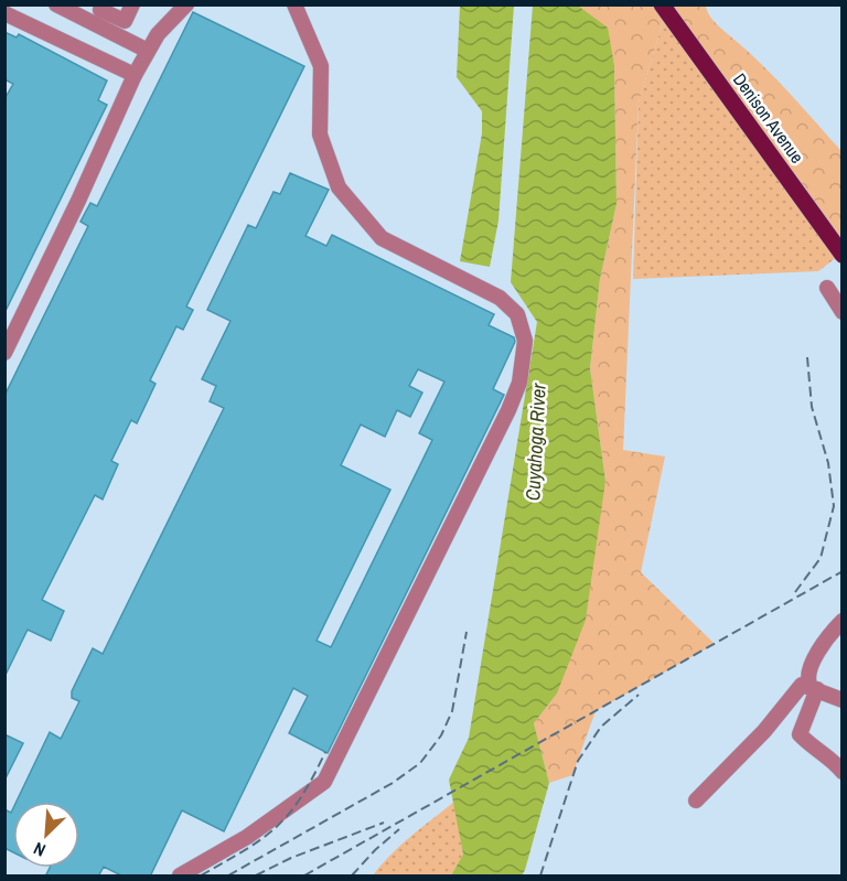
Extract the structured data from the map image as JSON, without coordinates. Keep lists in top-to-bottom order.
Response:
{
  "streets": {
    "main road": ["Denison Avenue"]
  },
  "water": ["Cuyahoga River"],
  "north": "bottom left"
}
